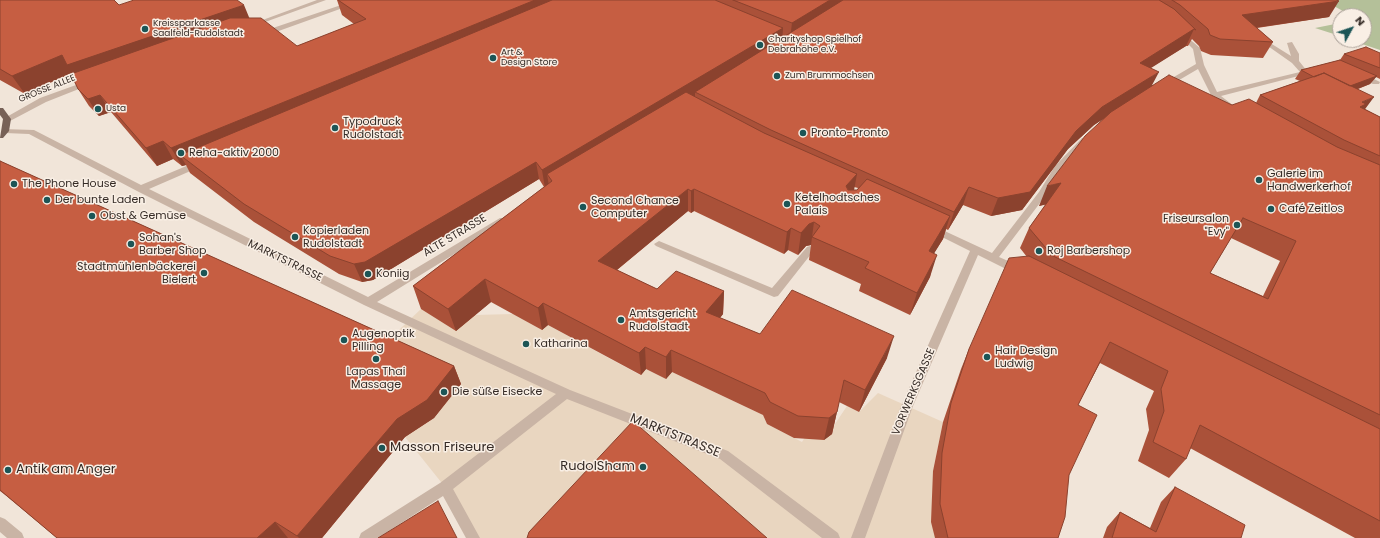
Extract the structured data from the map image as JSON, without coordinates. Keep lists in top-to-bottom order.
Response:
{
  "streets": {
    "street": [
      "GROSSE ALLEE",
      "ALTE STRASSE",
      "MARKTSTRASSE",
      "VORWERKSGASSE"
    ]
  },
  "crossings": [
    ["ALTE STRASSE", "MARKTSTRASSE"]
  ],
  "places": [
    "Kreissparkasse Saalfeld-Rudolstadt",
    "Charityshop Spielhof Debrahöhe e.V.",
    "Art & Design Store",
    "Zum Brummochsen",
    "Usta",
    "Typodruck Rudolstadt",
    "Pronto-Pronto",
    "Reha-aktiv 2000",
    "Galerie im Handwerkerhof",
    "The Phone House",
    "Der bunte Laden",
    "Ketelhodtsches Palais",
    "Second Chance Computer",
    "Café Zeitlos",
    "Obst & Gemüse",
    "Friseursalon \"Evy\"",
    "Kopierladen Rudolstadt",
    "Sohan's Barber Shop",
    "Roj Barbershop",
    "Stadtmühlenbäckerei Bielert",
    "Koniig",
    "Amtsgericht Rudolstadt",
    "Augenoptik Pilling",
    "Katharina",
    "Hair Design Ludwig",
    "Lapas Thai Massage",
    "Die süße Eisecke",
    "Masson Friseure",
    "RudolSham",
    "Antik am Anger"
  ],
  "north": "top right"
}
